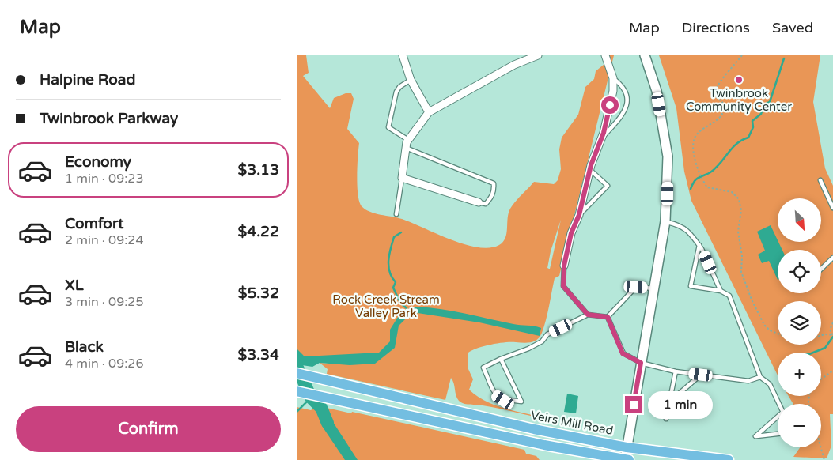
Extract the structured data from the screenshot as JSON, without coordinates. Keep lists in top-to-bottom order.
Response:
{
  "streets": {
    "main road": ["Veirs Mill Road"]
  },
  "parks": ["Rock Creek Stream Valley Park"],
  "places": ["Twinbrook Community Center"],
  "north": "bottom right",
  "page": {
    "header": "Map",
    "nav": ["Map", "Directions", "Saved"],
    "banner": ["Halpine Road", "Twinbrook Parkway"],
    "list": [
      {
        "name": "Economy",
        "note": "1 min · 09:23",
        "value": "$3.13"
      },
      {
        "name": "Comfort",
        "note": "2 min · 09:24",
        "value": "$4.22"
      },
      {
        "name": "XL",
        "note": "3 min · 09:25",
        "value": "$5.32"
      },
      {
        "name": "Black",
        "note": "4 min · 09:26",
        "value": "$3.34"
      }
    ],
    "map_buttons": ["+", "−"],
    "bubble": "1 min",
    "buttons": "Confirm"
  }
}
